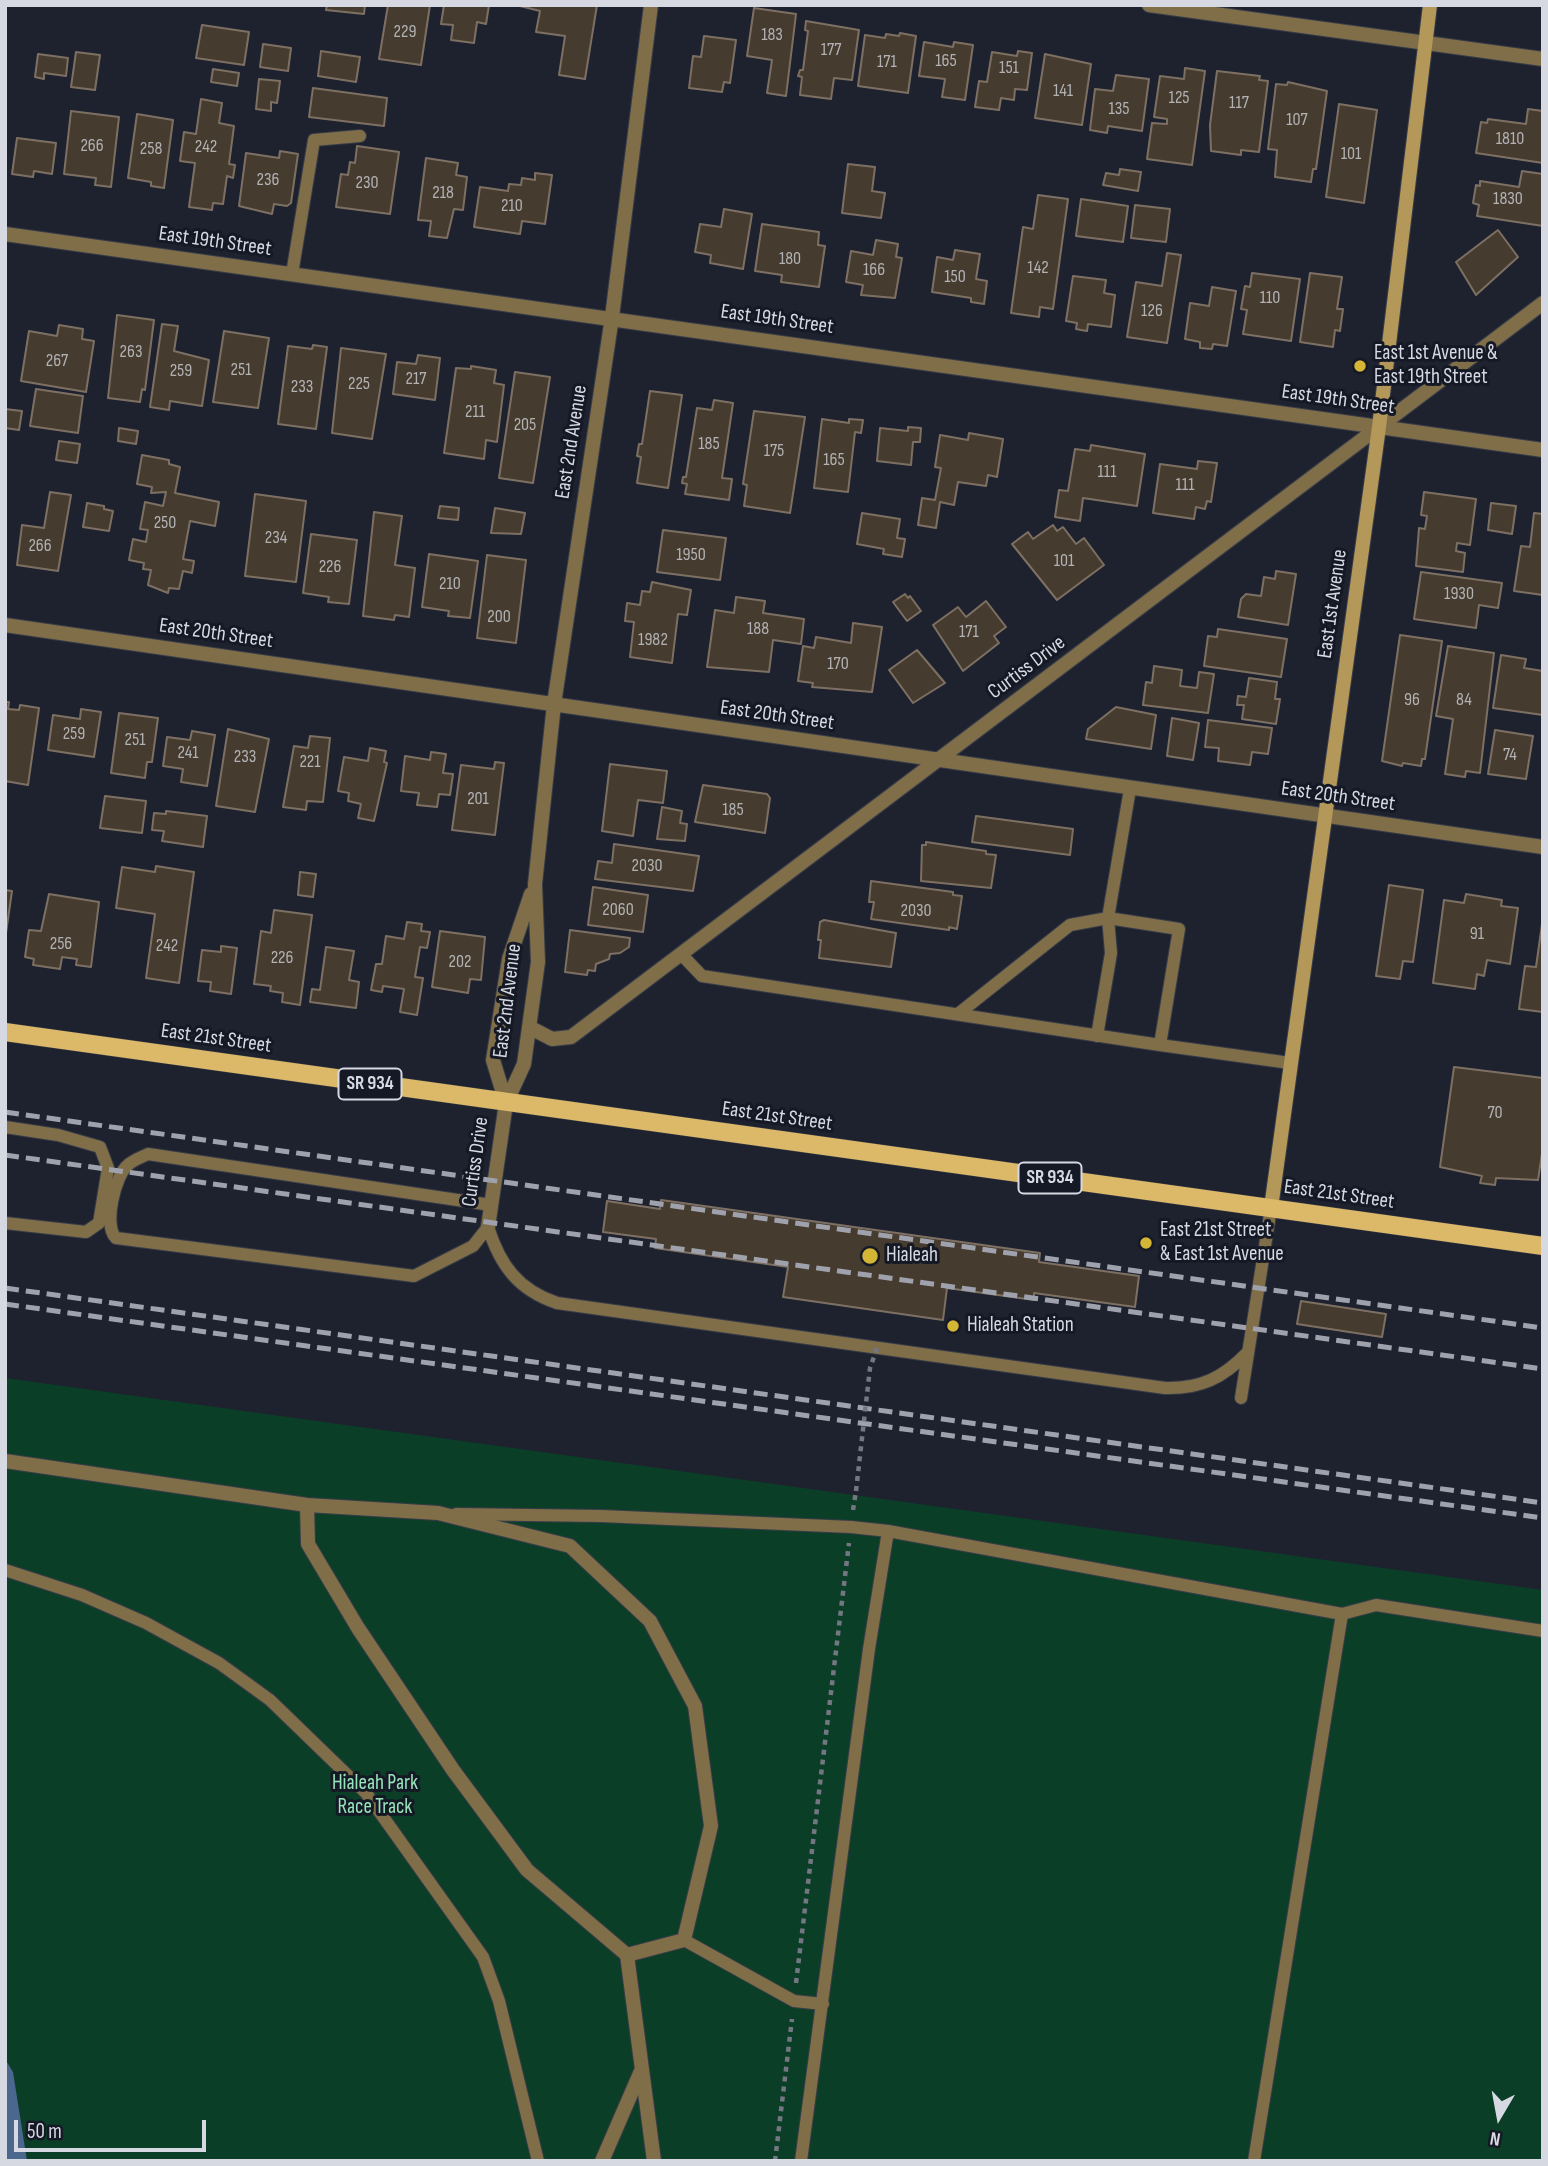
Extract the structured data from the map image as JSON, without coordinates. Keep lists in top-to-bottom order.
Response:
{
  "streets": {
    "main road": ["East 21st Street", "SR 934"],
    "street": [
      "East 19th Street",
      "East 2nd Avenue",
      "East 1st Avenue",
      "East 20th Street",
      "Curtiss Drive"
    ]
  },
  "crossings": [
    ["East 19th Street", "East 2nd Avenue"],
    ["East 19th Street", "East 1st Avenue"],
    ["East 19th Street", "Curtiss Drive"],
    ["East 2nd Avenue", "East 20th Street"],
    ["East 2nd Avenue", "Curtiss Drive"],
    ["East 2nd Avenue", "East 21st Street"],
    ["East 1st Avenue", "East 20th Street"],
    ["East 1st Avenue", "Curtiss Drive"],
    ["East 1st Avenue", "East 21st Street"],
    ["East 20th Street", "Curtiss Drive"],
    ["Curtiss Drive", "East 21st Street"]
  ],
  "parks": ["Hialeah Park Race Track"],
  "places": [
    "East 1st Avenue & East 19th Street",
    "East 21st Street & East 1st Avenue",
    "Hialeah",
    "Hialeah Station"
  ],
  "house_numbers": [
    "229",
    "183",
    "177",
    "165",
    "171",
    "151",
    "141",
    "125",
    "117",
    "135",
    "107",
    "1810",
    "266",
    "242",
    "258",
    "101",
    "236",
    "230",
    "218",
    "1830",
    "210",
    "180",
    "142",
    "166",
    "150",
    "110",
    "126",
    "263",
    "267",
    "251",
    "259",
    "217",
    "225",
    "233",
    "211",
    "205",
    "185",
    "175",
    "165",
    "111",
    "111",
    "250",
    "234",
    "266",
    "1950",
    "101",
    "226",
    "210",
    "1930",
    "200",
    "188",
    "171",
    "1982",
    "170",
    "96",
    "84",
    "259",
    "251",
    "241",
    "74",
    "233",
    "221",
    "201",
    "185",
    "2030",
    "2060",
    "2030",
    "91",
    "256",
    "242",
    "226",
    "202",
    "70"
  ],
  "scale_bar": "50 m",
  "north": "bottom"
}
